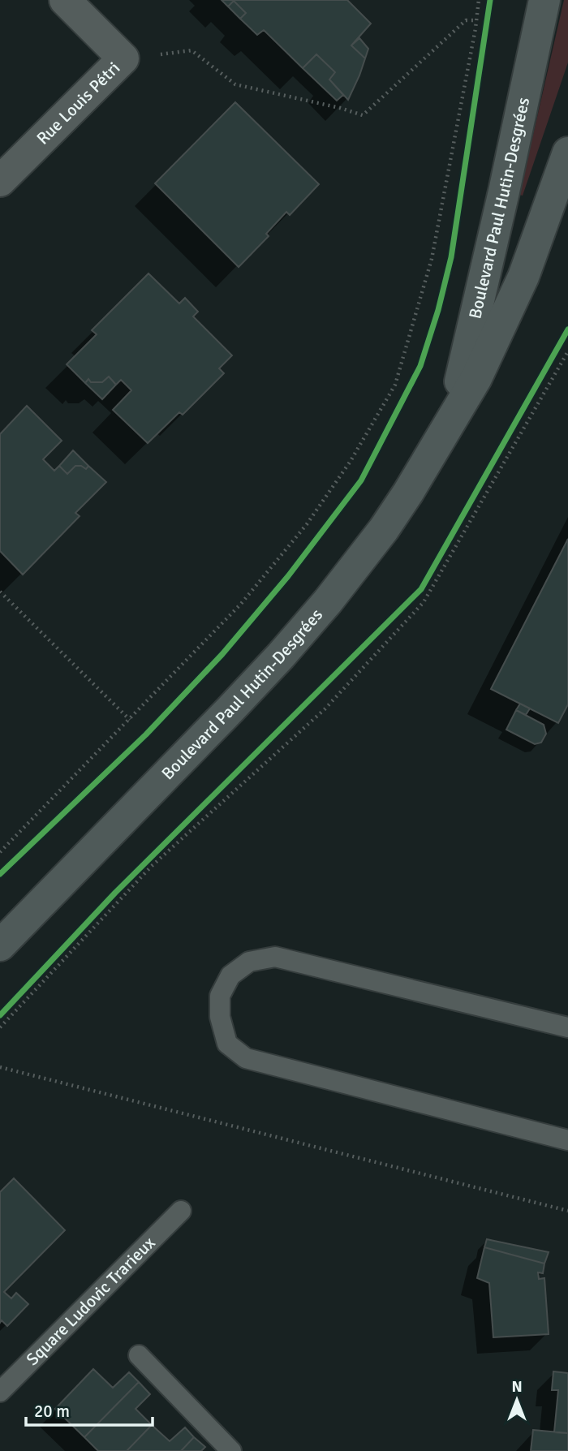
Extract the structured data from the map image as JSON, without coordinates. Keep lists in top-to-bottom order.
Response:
{
  "streets": {
    "main road": ["Boulevard Paul Hutin-Desgrées"],
    "street": ["Rue Louis Pétri"],
    "lane": ["Square Ludovic Trarieux"]
  },
  "scale_bar": "20 m",
  "north": "top"
}
